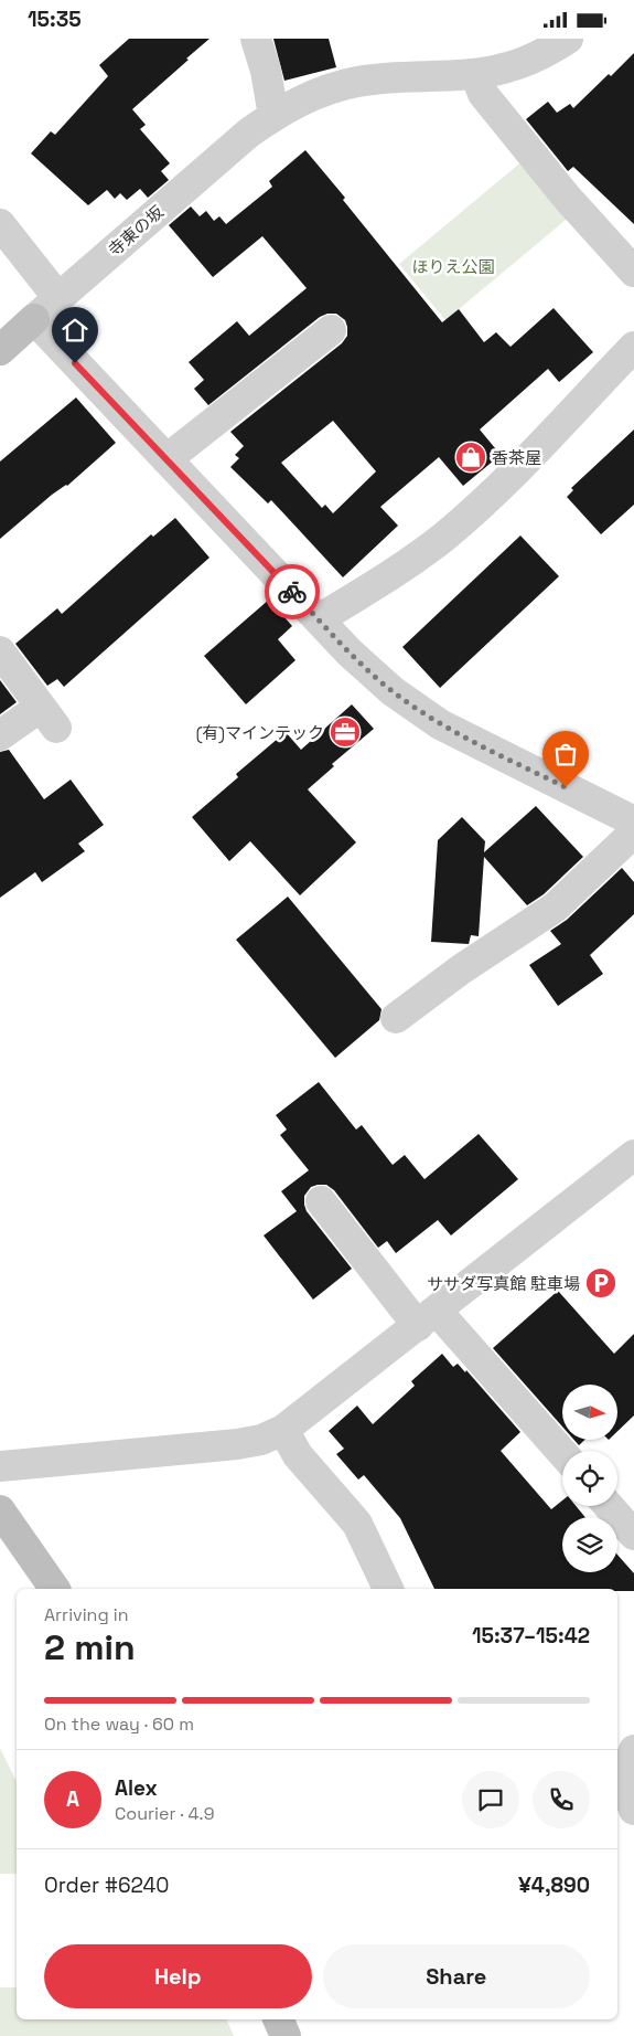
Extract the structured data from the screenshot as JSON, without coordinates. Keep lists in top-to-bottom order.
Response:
{
  "streets": {
    "main road": ["寺東の坂"]
  },
  "parks": ["ほりえ公園"],
  "places": {
    "shop": ["香茶屋"],
    "office": ["(有)マインテック"],
    "parking": ["ササダ写真館 駐車場"]
  },
  "north": "right",
  "page": {
    "status": "15:35",
    "heading": ["2 min", "Arriving in", "15:37–15:42"],
    "panel": [
      "Alex",
      "Courier · 4.9",
      "Order #6240",
      "¥4,890"
    ],
    "bar": "On the way · 60 m",
    "round": "A",
    "buttons": ["Help", "Share"]
  }
}
